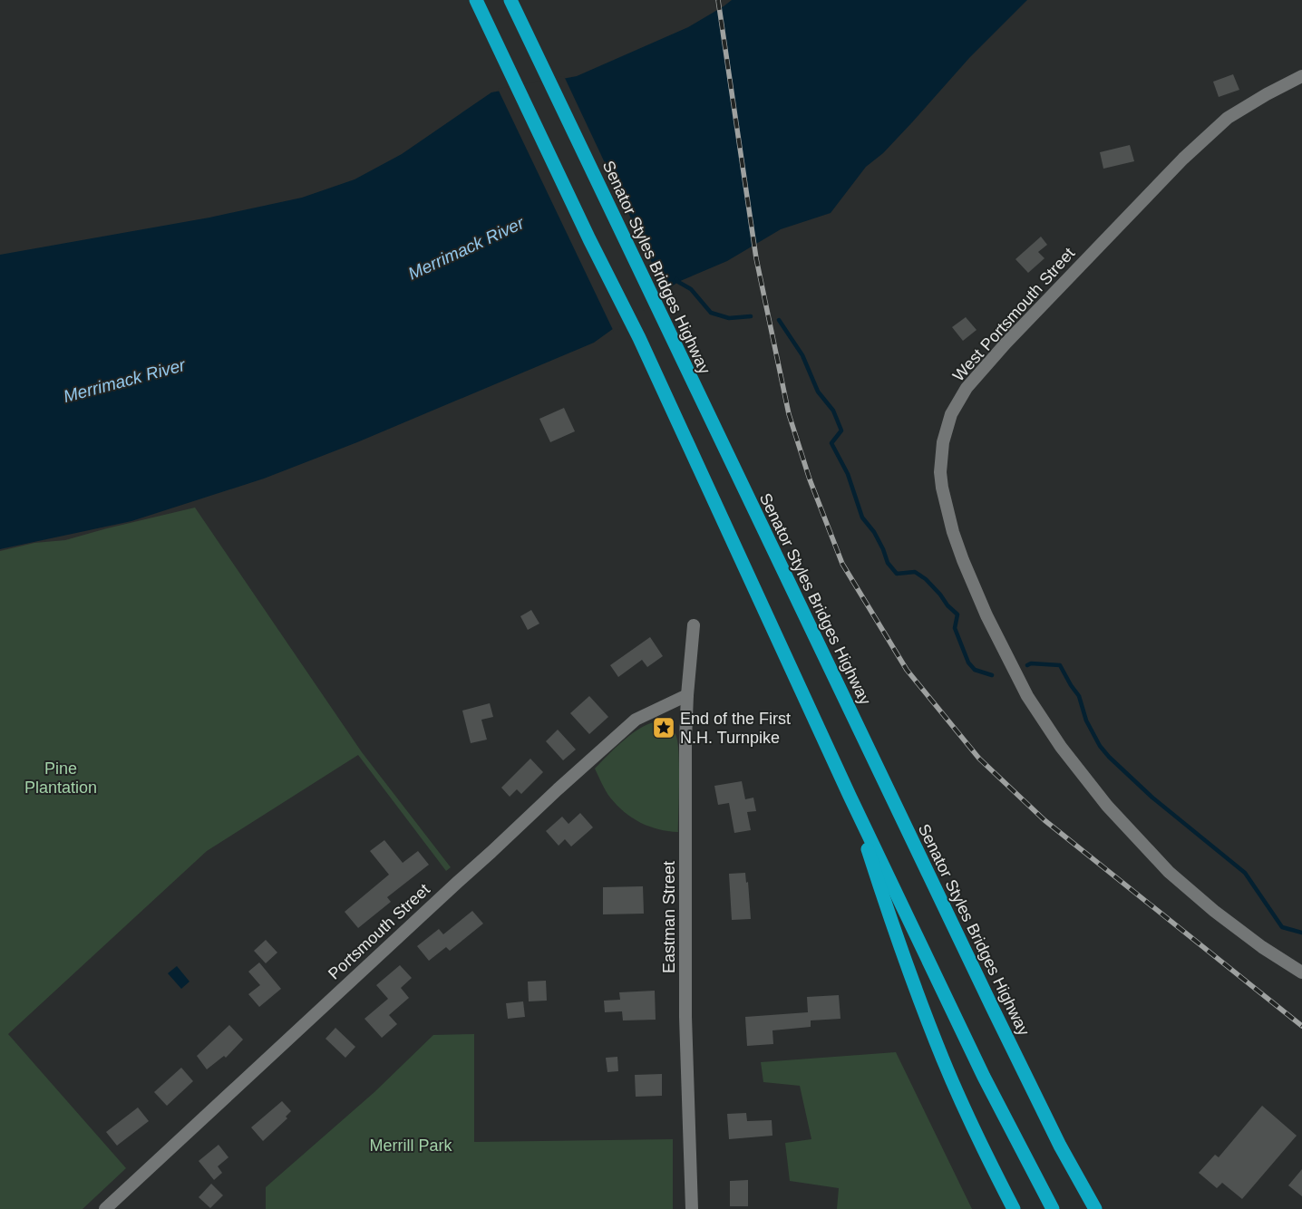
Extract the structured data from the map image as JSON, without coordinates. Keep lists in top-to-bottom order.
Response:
{
  "streets": {
    "highway": ["Senator Styles Bridges Highway"],
    "street": ["West Portsmouth Street", "Eastman Street", "Portsmouth Street"]
  },
  "crossings": [
    ["Eastman Street", "Portsmouth Street"]
  ],
  "water": ["Merrimack River"],
  "parks": ["Pine Plantation", "Merrill Park"],
  "places": {
    "place": ["End of the First N.H. Turnpike"]
  }
}
